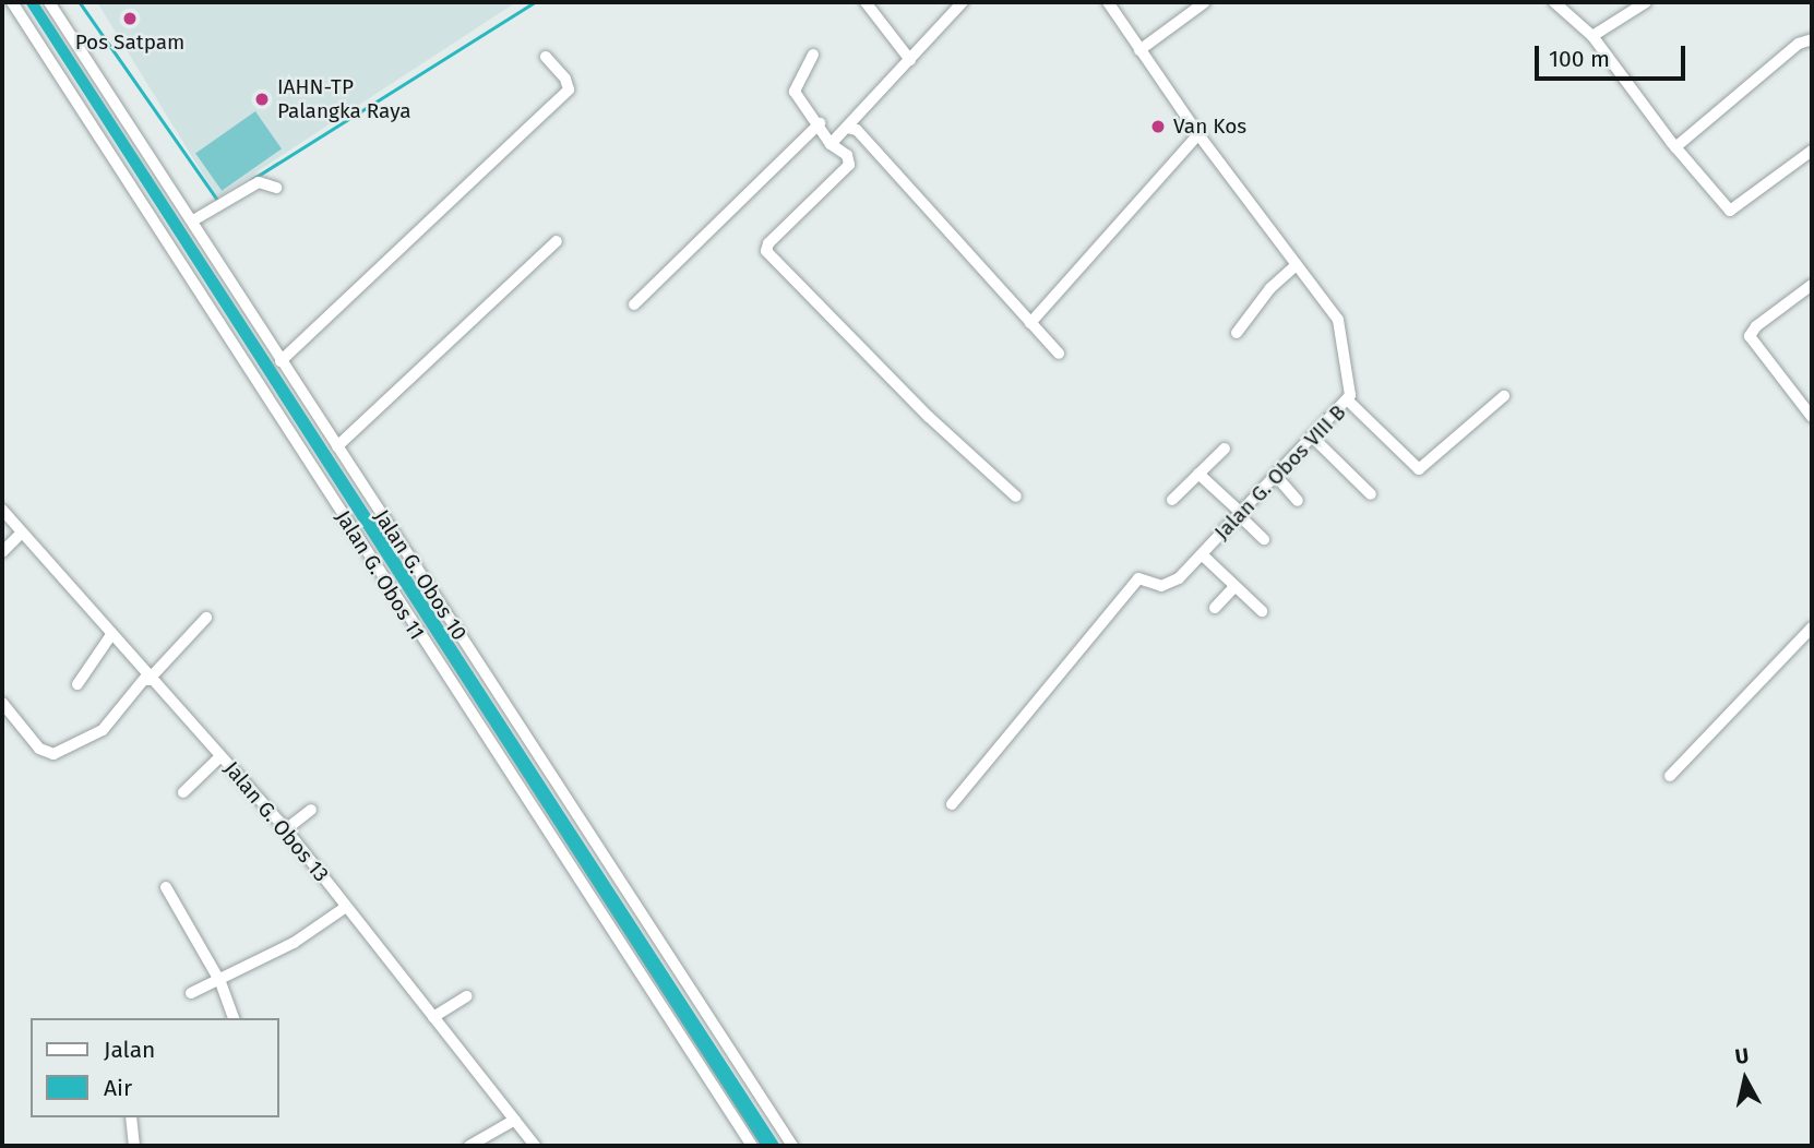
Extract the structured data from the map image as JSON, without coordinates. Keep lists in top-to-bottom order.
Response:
{
  "streets": {
    "street": [
      "Jalan G. Obos VIII B",
      "Jalan G. Obos 11",
      "Jalan G. Obos 10",
      "Jalan G. Obos 13"
    ]
  },
  "places": ["Pos Satpam", "IAHN-TP Palangka Raya", "Van Kos"],
  "legend": ["Jalan", "Air"],
  "scale_bar": "100 m",
  "north": "top"
}
